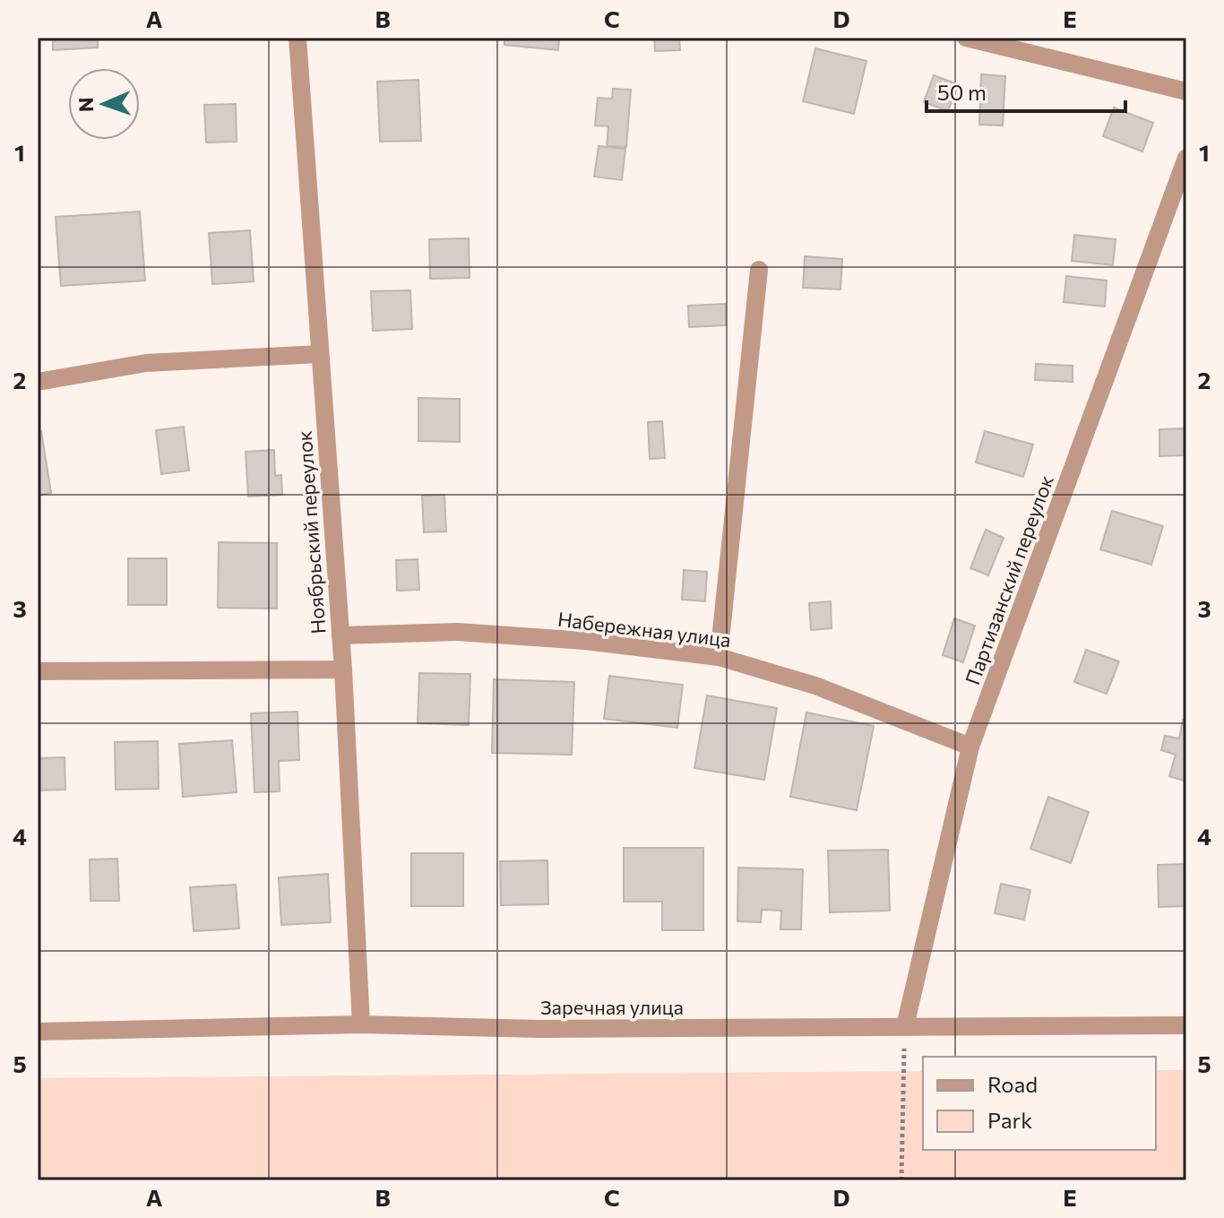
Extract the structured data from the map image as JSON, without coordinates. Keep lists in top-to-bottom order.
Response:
{
  "streets": {
    "street": [
      "Ноябрьский переулок",
      "Партизанский переулок",
      "Набережная улица",
      "Заречная улица"
    ]
  },
  "crossings": [
    ["Ноябрьский переулок", "Набережная улица"],
    ["Ноябрьский переулок", "Заречная улица"],
    ["Партизанский переулок", "Набережная улица"],
    ["Партизанский переулок", "Заречная улица"]
  ],
  "legend": ["Road", "Park"],
  "scale_bar": "50 m",
  "north": "left",
  "grid": {
    "columns": [
      "A",
      "B",
      "C",
      "D",
      "E"
    ],
    "rows": [
      "1",
      "2",
      "3",
      "4",
      "5"
    ]
  }
}
